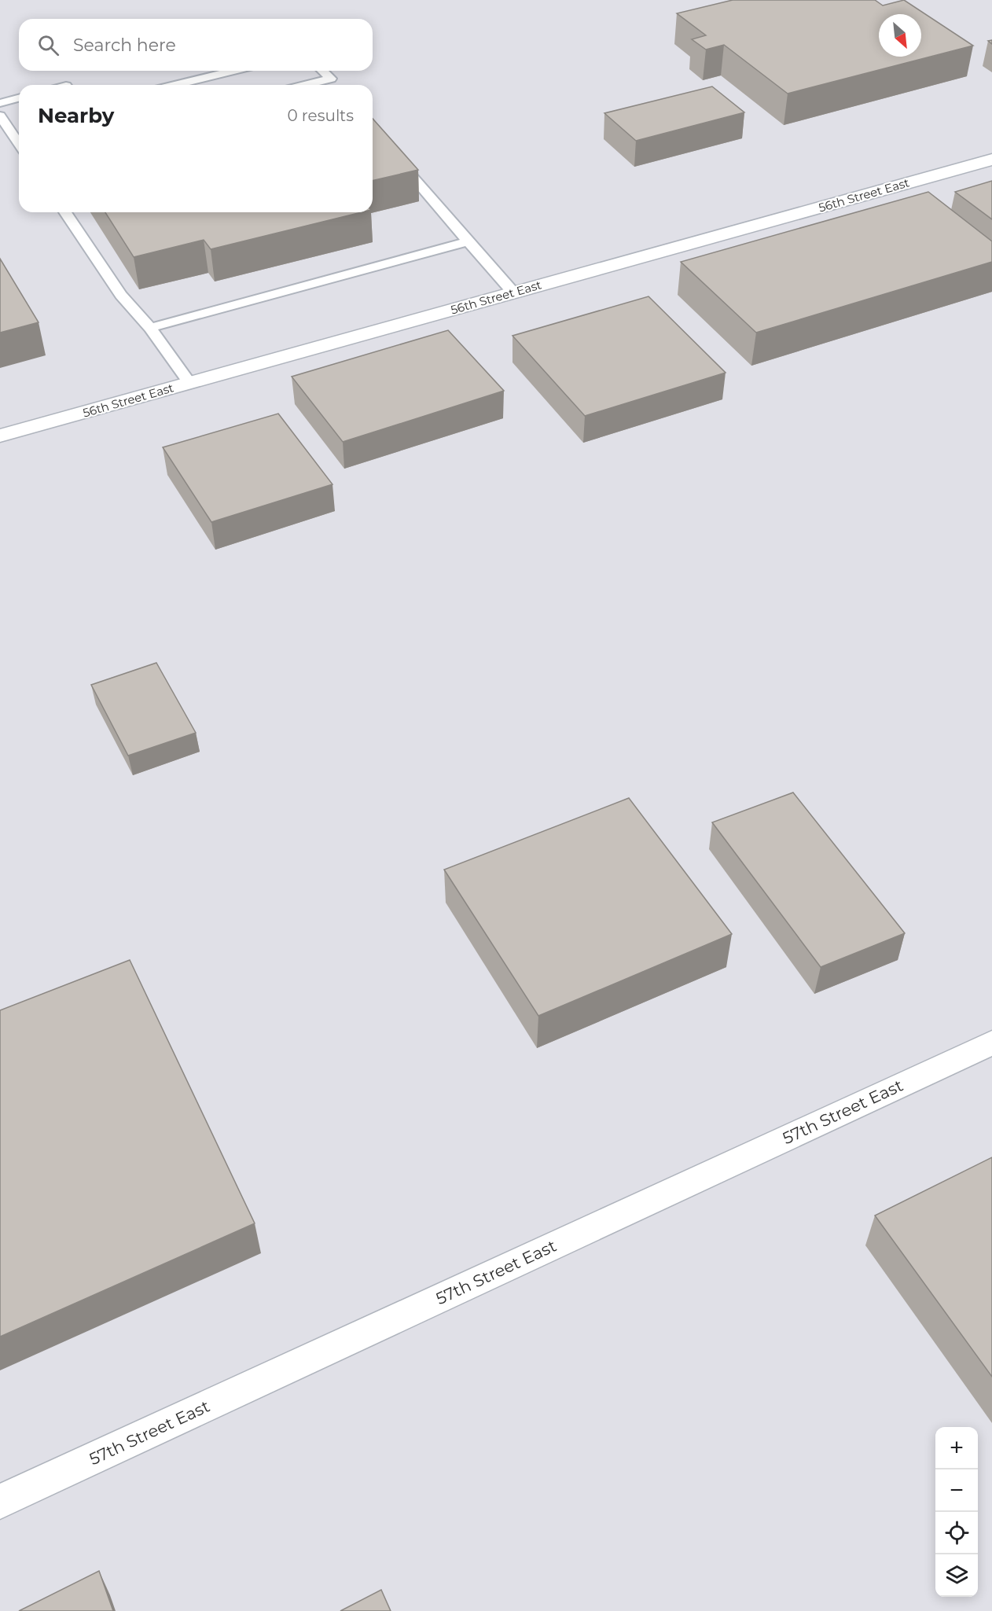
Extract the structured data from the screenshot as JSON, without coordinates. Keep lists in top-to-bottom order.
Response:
{
  "streets": {
    "street": ["56th Street East", "57th Street East"]
  },
  "north": "bottom right",
  "page": {
    "search": "Search here",
    "heading": ["Nearby", "0 results"],
    "map_buttons": ["+", "−"]
  }
}
